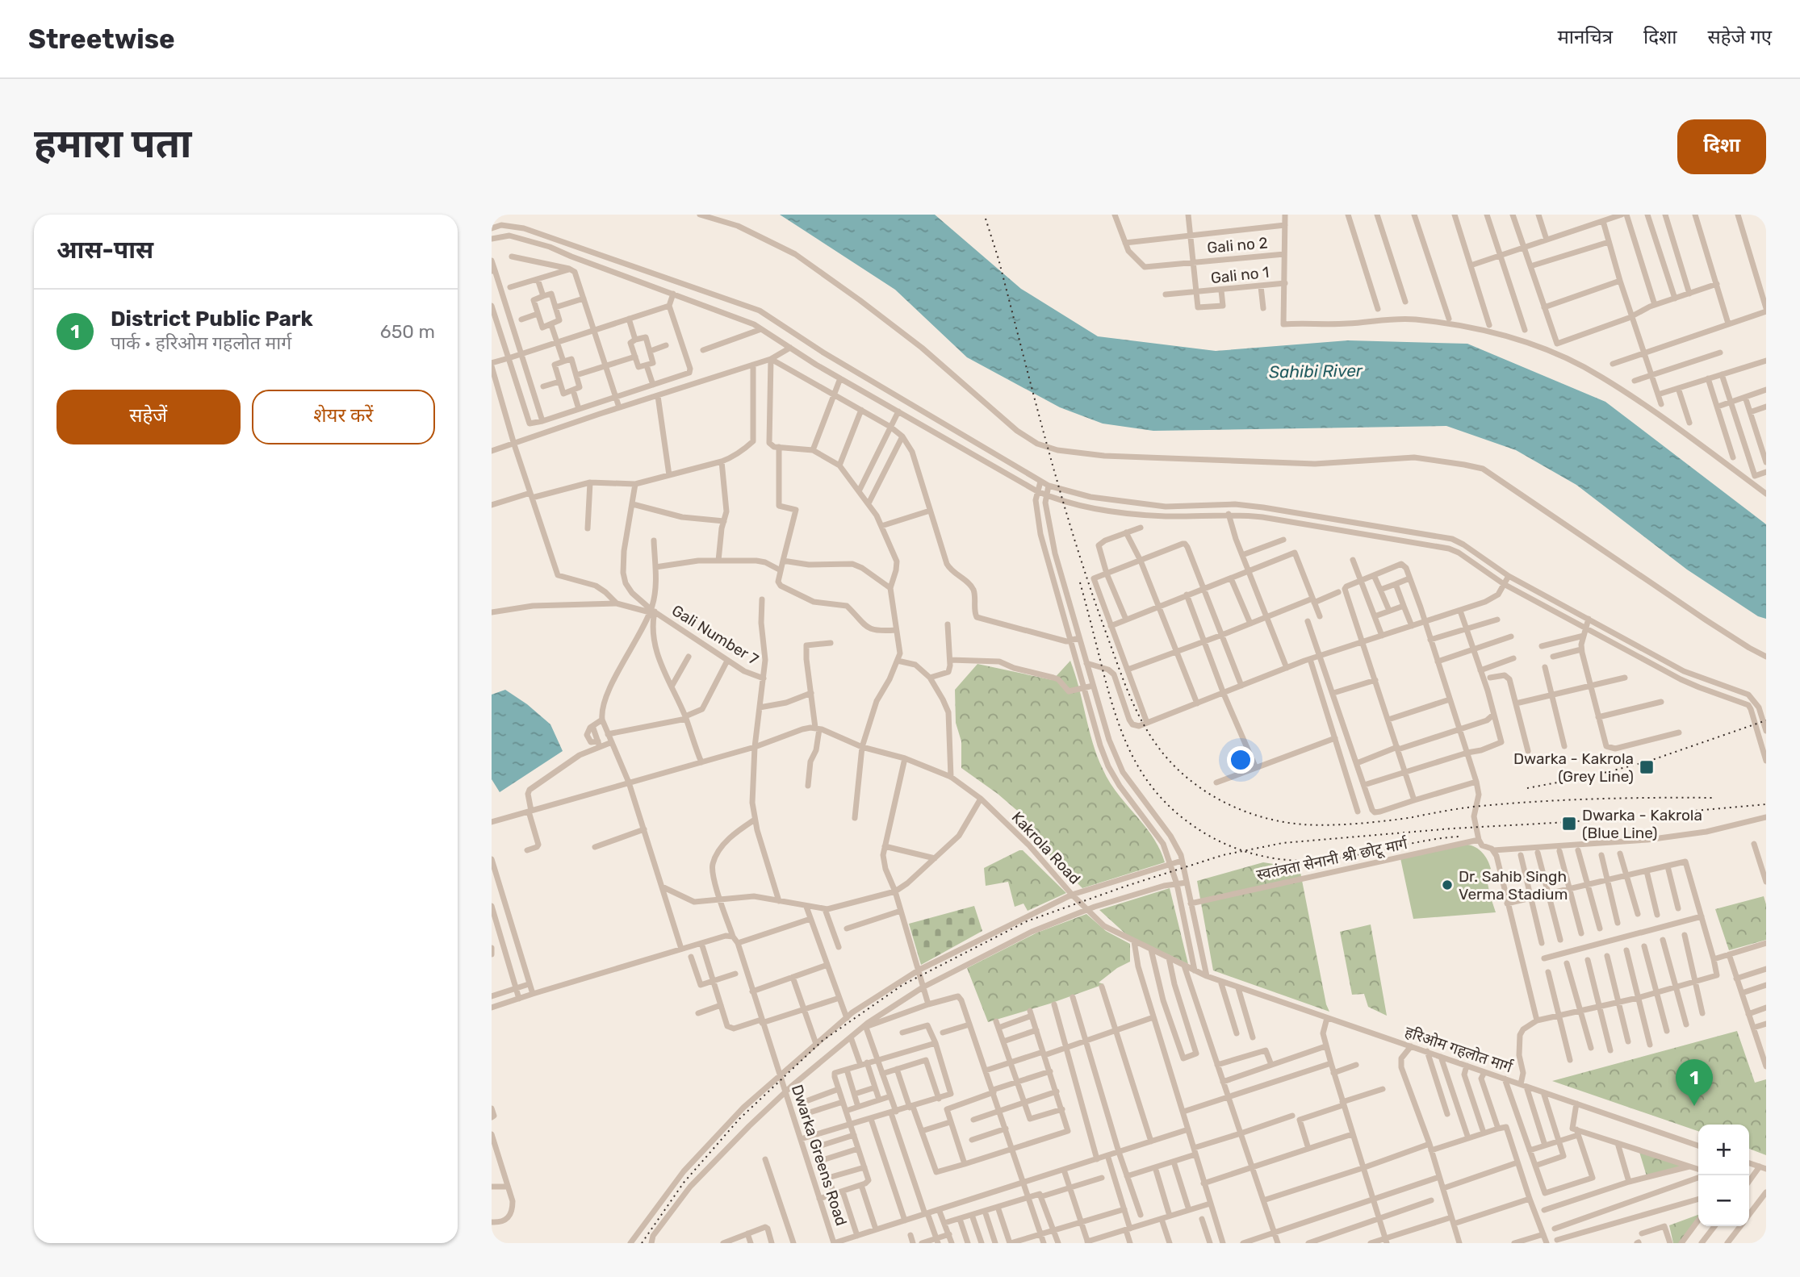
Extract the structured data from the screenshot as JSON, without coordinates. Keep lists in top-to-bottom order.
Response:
{
  "streets": {
    "street": [
      "Gali no 2",
      "Gali no 1",
      "Gali Number 7",
      "Kakrola Road",
      "स्वतंत्रता सेनानी श्री छोटू मार्ग",
      "हरिओम गहलोत मार्ग",
      "Dwarka Greens Road"
    ]
  },
  "crossings": [
    ["Kakrola Road", "हरिओम गहलोत मार्ग"]
  ],
  "water": ["Sahibi River"],
  "places": {
    "transit": ["Dwarka - Kakrola (Grey Line)", "Dwarka - Kakrola (Blue Line)"],
    "other": ["Dr. Sahib Singh Verma Stadium"]
  },
  "page": {
    "header": "Streetwise",
    "nav": ["मानचित्र", "दिशा", "सहेजे गए"],
    "buttons": [
      "दिशा",
      ["सहेजें", "शेयर करें"]
    ],
    "title": "हमारा पता",
    "heading": "आस-पास",
    "list": [
      {
        "mark": "1",
        "name": "District Public Park",
        "note": "पार्क · हरिओम गहलोत मार्ग",
        "value": "650 m"
      }
    ],
    "pins": "1",
    "map_buttons": ["+", "−"]
  }
}
